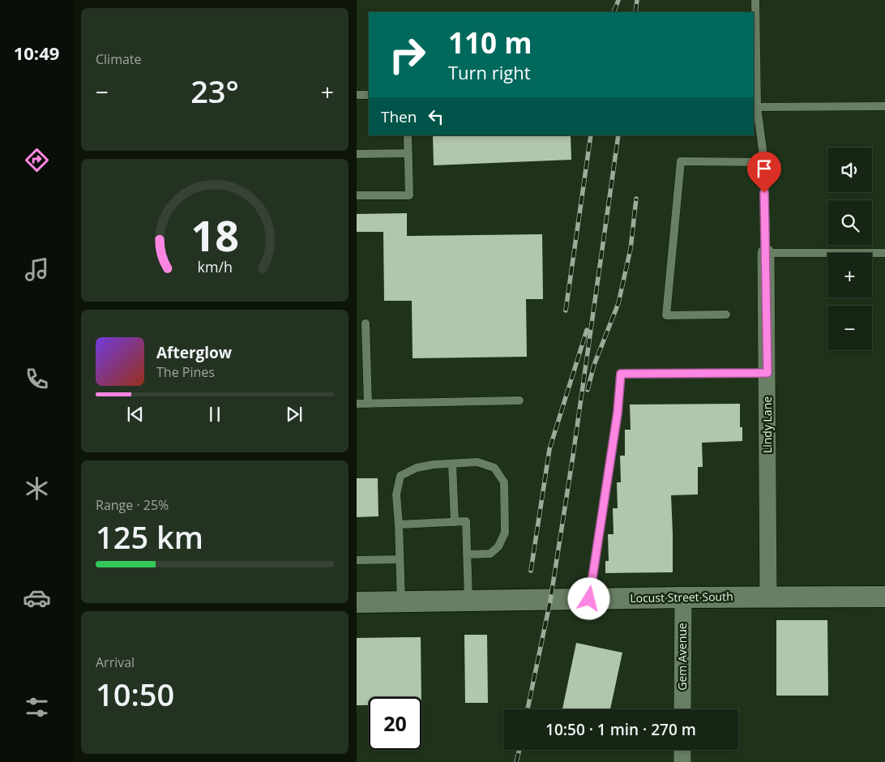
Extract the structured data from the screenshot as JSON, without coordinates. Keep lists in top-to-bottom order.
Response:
{
  "streets": {
    "street": ["Lindy Lane", "Locust Street South", "Gem Avenue"]
  },
  "crossings": [
    ["Lindy Lane", "Locust Street South"],
    ["Locust Street South", "Gem Avenue"]
  ],
  "page": {
    "tabs": "10:49",
    "tile": [
      "Climate",
      ["Range · 25%", "125 km"],
      ["Arrival", "10:50"]
    ],
    "turn": ["110 m", "Turn right"],
    "heat": ["−", "23°", "+"],
    "then": "Then",
    "map_buttons": ["+", "−"],
    "song": ["Afterglow", "The Pines"],
    "limit": "20",
    "trip": "10:50 · 1 min · 270 m",
    "gauge": ["18", "km/h"]
  }
}
